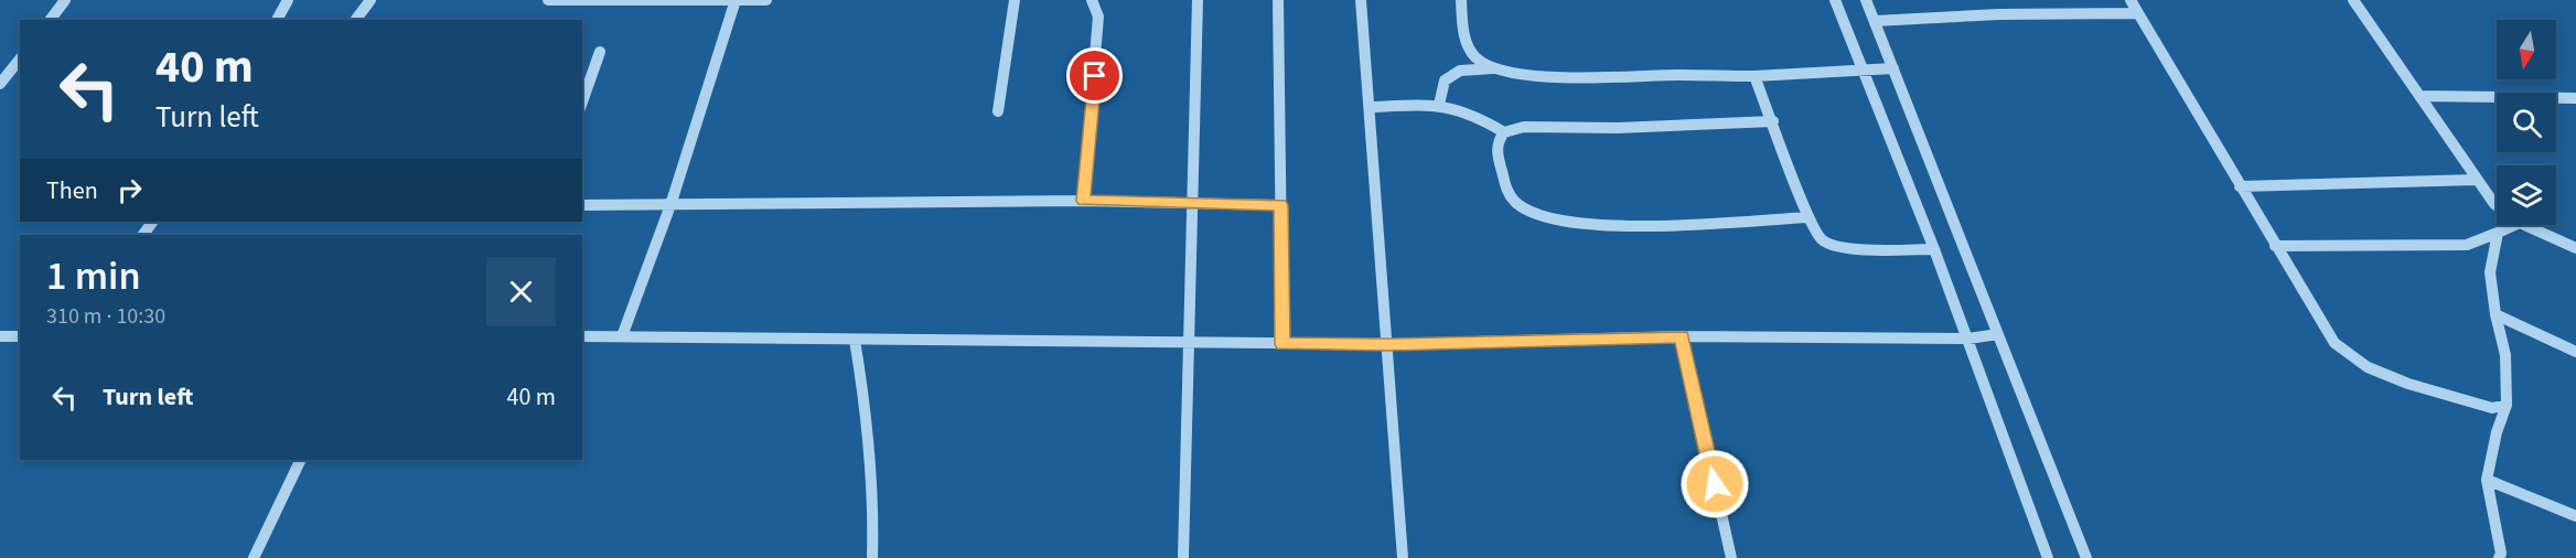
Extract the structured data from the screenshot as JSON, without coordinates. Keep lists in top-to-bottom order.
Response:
{
  "north": "bottom",
  "page": {
    "turn": ["40 m", "Turn left"],
    "then": "Then",
    "heading": ["1 min", "310 m · 10:30"],
    "list": [
      {
        "name": "Turn left",
        "value": "40 m"
      }
    ]
  }
}
